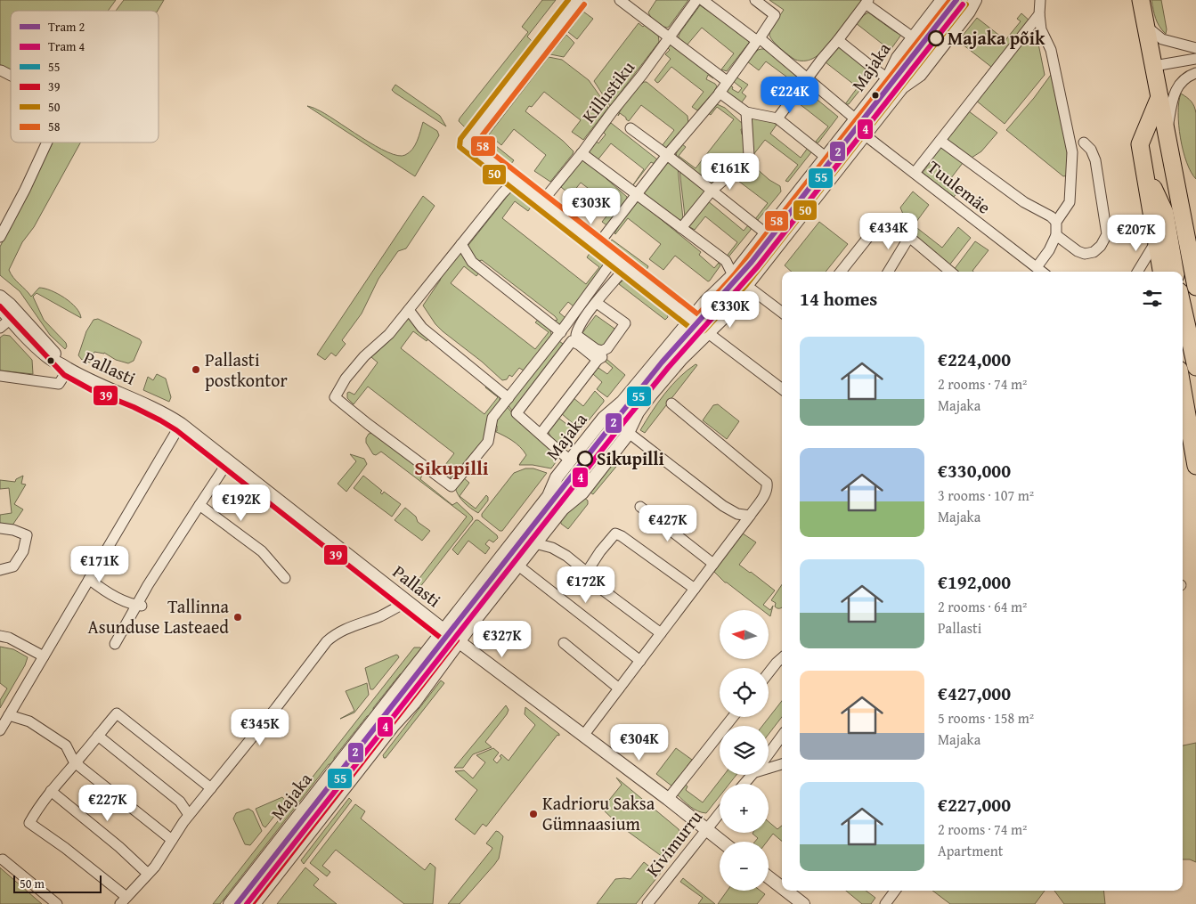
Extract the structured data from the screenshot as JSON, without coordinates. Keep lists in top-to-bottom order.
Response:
{
  "streets": {
    "street": [
      "Majaka",
      "Killustiku",
      "Tuulemäe",
      "Pallasti",
      "Kivimurru"
    ]
  },
  "crossings": [
    ["Majaka", "Tuulemäe"],
    ["Majaka", "Pallasti"],
    ["Pallasti", "Kivimurru"]
  ],
  "districts": ["Sikupilli"],
  "places": [
    "Majaka põik",
    "Pallasti postkontor",
    "Sikupilli",
    "Tallinna Asunduse Lasteaed",
    "Kadrioru Saksa Gümnaasium"
  ],
  "lines": [
    "tram line 2",
    "transit line 55",
    "transit line 50",
    "transit line 58",
    "tram line 4",
    "transit line 39"
  ],
  "legend": [
    "Tram 2",
    "Tram 4",
    "55",
    "39",
    "50",
    "58"
  ],
  "scale_bar": "50 m",
  "north": "left",
  "page": {
    "price": [
      "€224K",
      "€161K",
      "€303K",
      "€434K",
      "€207K",
      "€330K",
      "€192K",
      "€427K",
      "€171K",
      "€172K",
      "€327K",
      "€345K",
      "€304K",
      "€227K"
    ],
    "heading": "14 homes",
    "list": [
      {
        "name": "€224,000",
        "note": "2 rooms · 74 m² · Majaka"
      },
      {
        "name": "€330,000",
        "note": "3 rooms · 107 m² · Majaka"
      },
      {
        "name": "€192,000",
        "note": "2 rooms · 64 m² · Pallasti"
      },
      {
        "name": "€427,000",
        "note": "5 rooms · 158 m² · Majaka"
      },
      {
        "name": "€227,000",
        "note": "2 rooms · 74 m² · Apartment"
      }
    ],
    "map_buttons": ["+", "−"],
    "scale": "50 m"
  }
}
